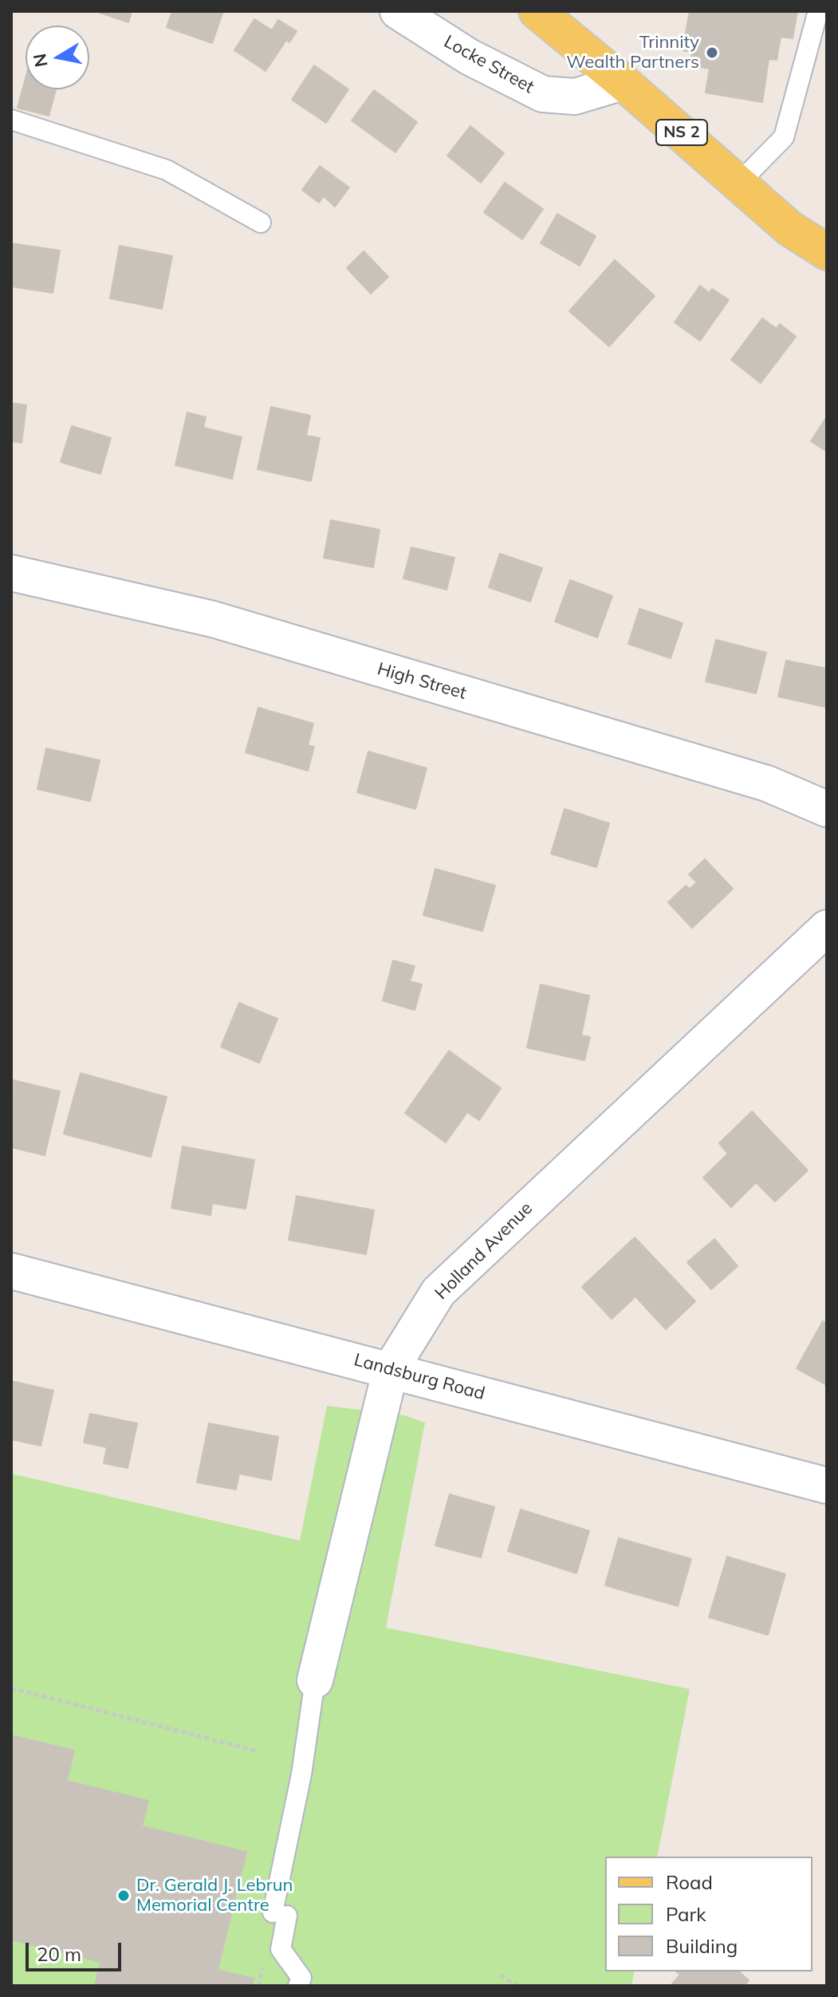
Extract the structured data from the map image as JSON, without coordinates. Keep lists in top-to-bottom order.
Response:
{
  "streets": {
    "main road": ["NS 2"],
    "street": [
      "Locke Street",
      "High Street",
      "Holland Avenue",
      "Landsburg Road"
    ]
  },
  "crossings": [
    ["Locke Street", "NS 2"],
    ["Holland Avenue", "Landsburg Road"]
  ],
  "places": ["Trinnity Wealth Partners", "Dr. Gerald J. Lebrun Memorial Centre"],
  "legend": ["Road", "Park", "Building"],
  "scale_bar": "20 m",
  "north": "left"
}
